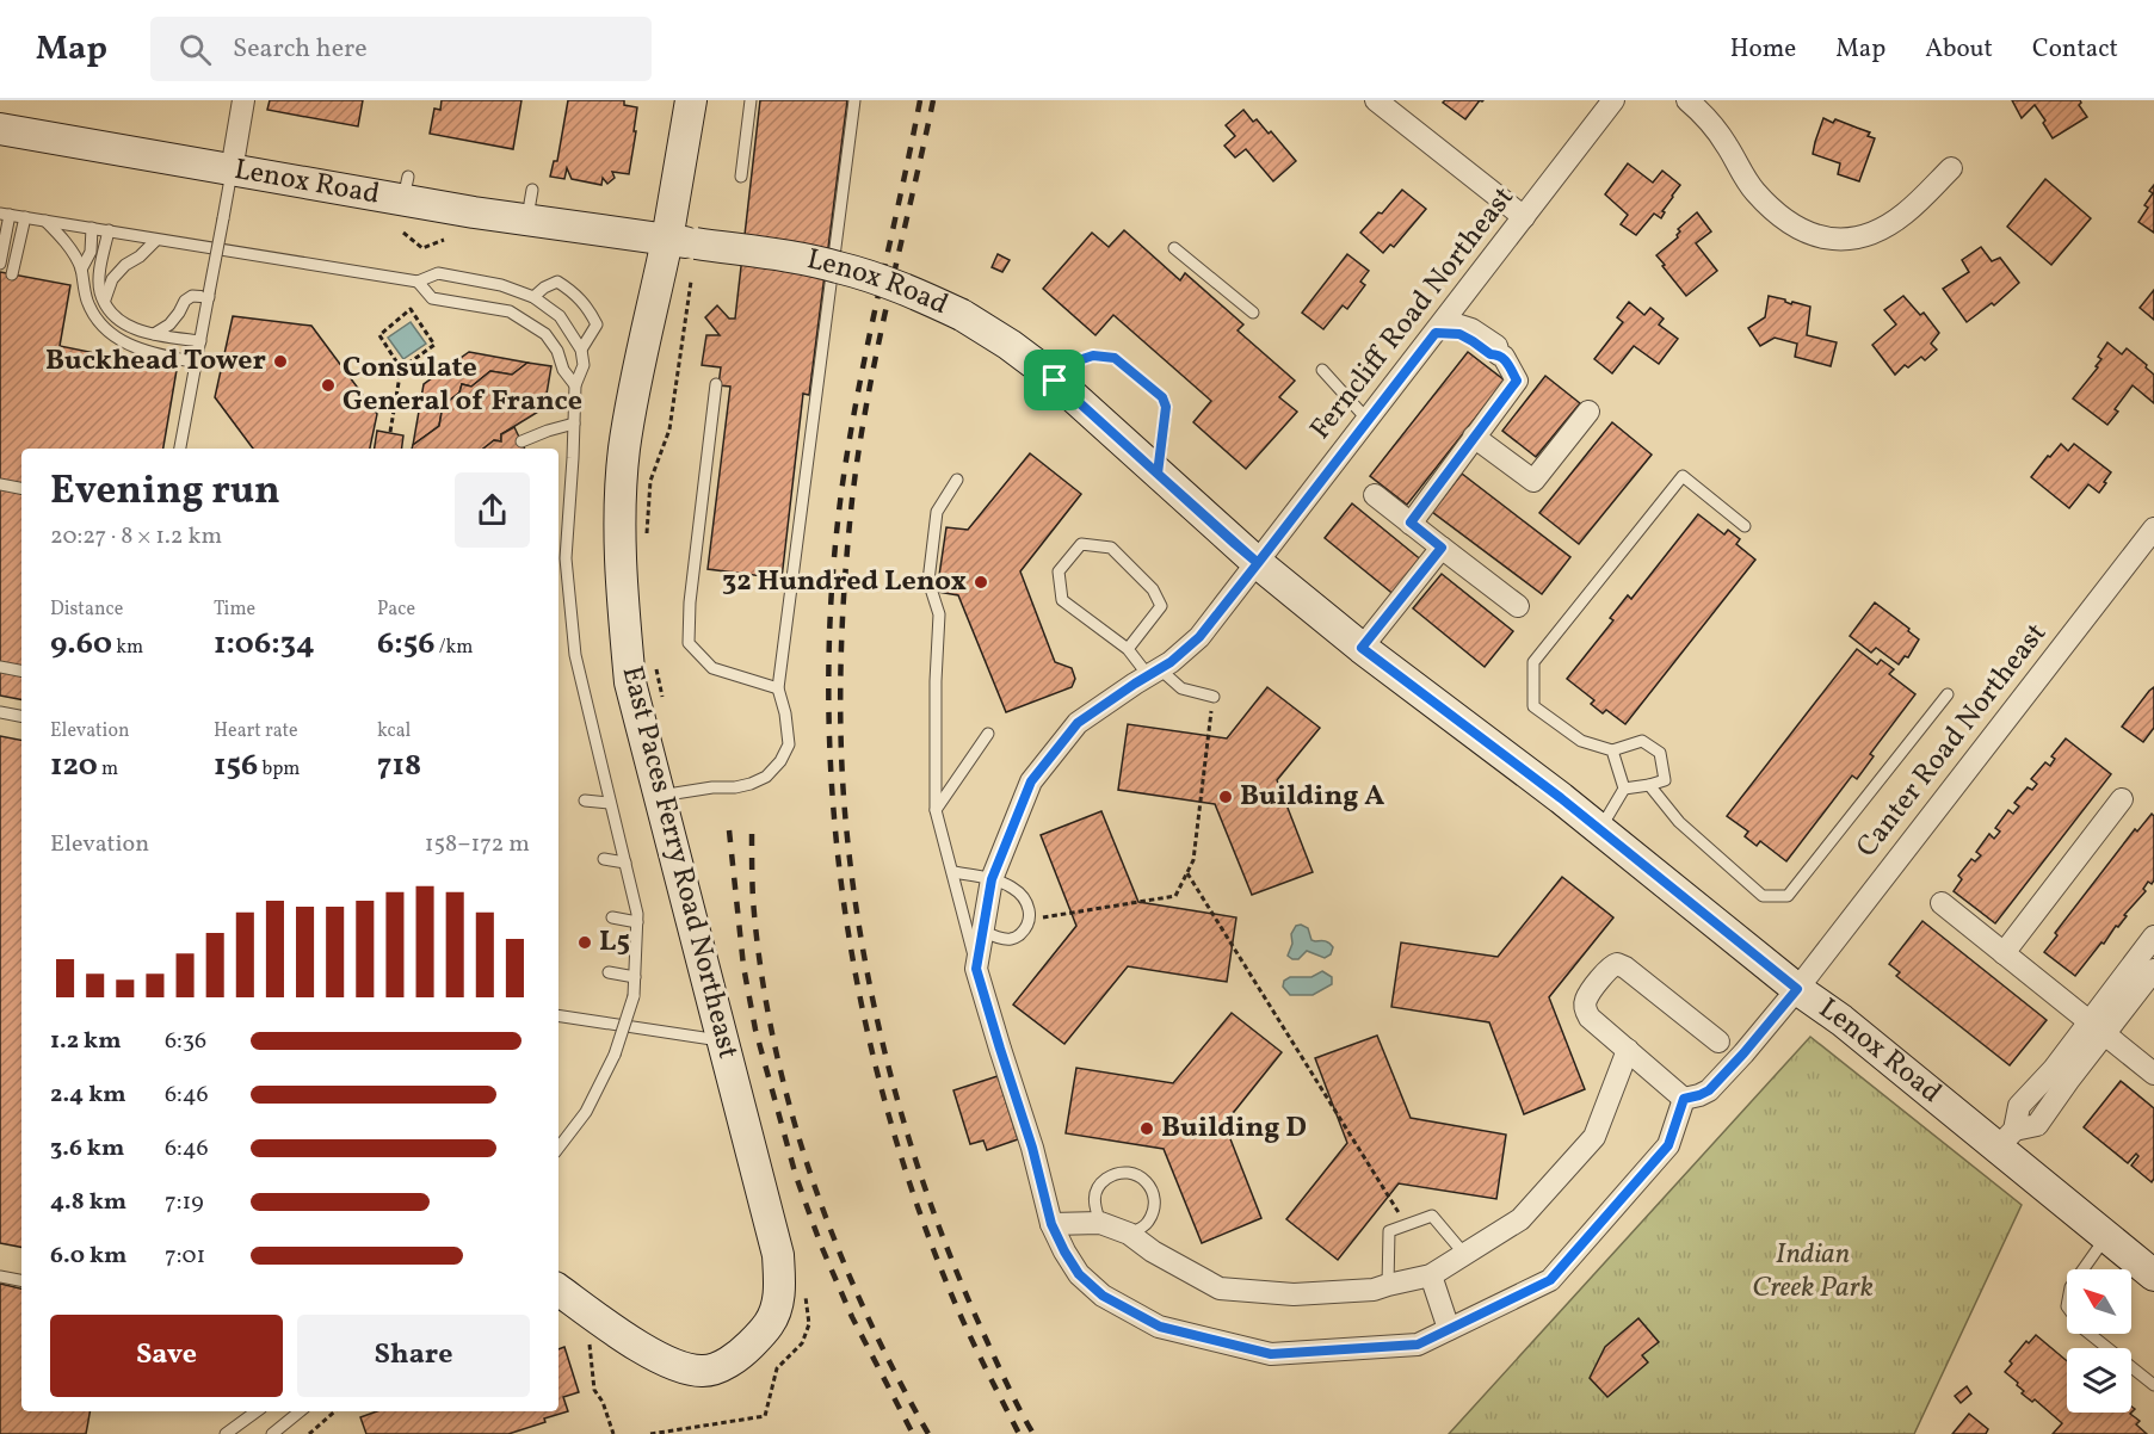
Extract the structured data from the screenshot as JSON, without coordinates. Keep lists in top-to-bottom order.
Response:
{
  "streets": {
    "street": [
      "Lenox Road",
      "Ferncliff Road Northeast",
      "Canter Road Northeast",
      "East Paces Ferry Road Northeast"
    ]
  },
  "crossings": [
    ["Lenox Road", "Ferncliff Road Northeast"],
    ["Lenox Road", "Canter Road Northeast"],
    ["Lenox Road", "East Paces Ferry Road Northeast"]
  ],
  "parks": ["Indian Creek Park"],
  "places": [
    "Buckhead Tower",
    "Consulate General of France",
    "32 Hundred Lenox",
    "Building A",
    "L5",
    "Building D"
  ],
  "north": "top left",
  "page": {
    "header": "Map",
    "search": "Search here",
    "nav": [
      "Home",
      "Map",
      "About",
      "Contact"
    ],
    "heading": ["Evening run", "20:27 · 8 × 1.2 km"],
    "stats": [
      ["Distance", "9.60 km"],
      ["Time", "1:06:34"],
      ["Pace", "6:56 /km"],
      ["Elevation", "120 m"],
      ["Heart rate", "156 bpm"],
      ["kcal", "718"]
    ],
    "chart": ["Elevation", "158–172 m"],
    "list": [
      {
        "name": "1.2 km",
        "note": "6:36"
      },
      {
        "name": "2.4 km",
        "note": "6:46"
      },
      {
        "name": "3.6 km",
        "note": "6:46"
      },
      {
        "name": "4.8 km",
        "note": "7:19"
      },
      {
        "name": "6.0 km",
        "note": "7:01"
      }
    ],
    "buttons": ["Save", "Share"]
  }
}
